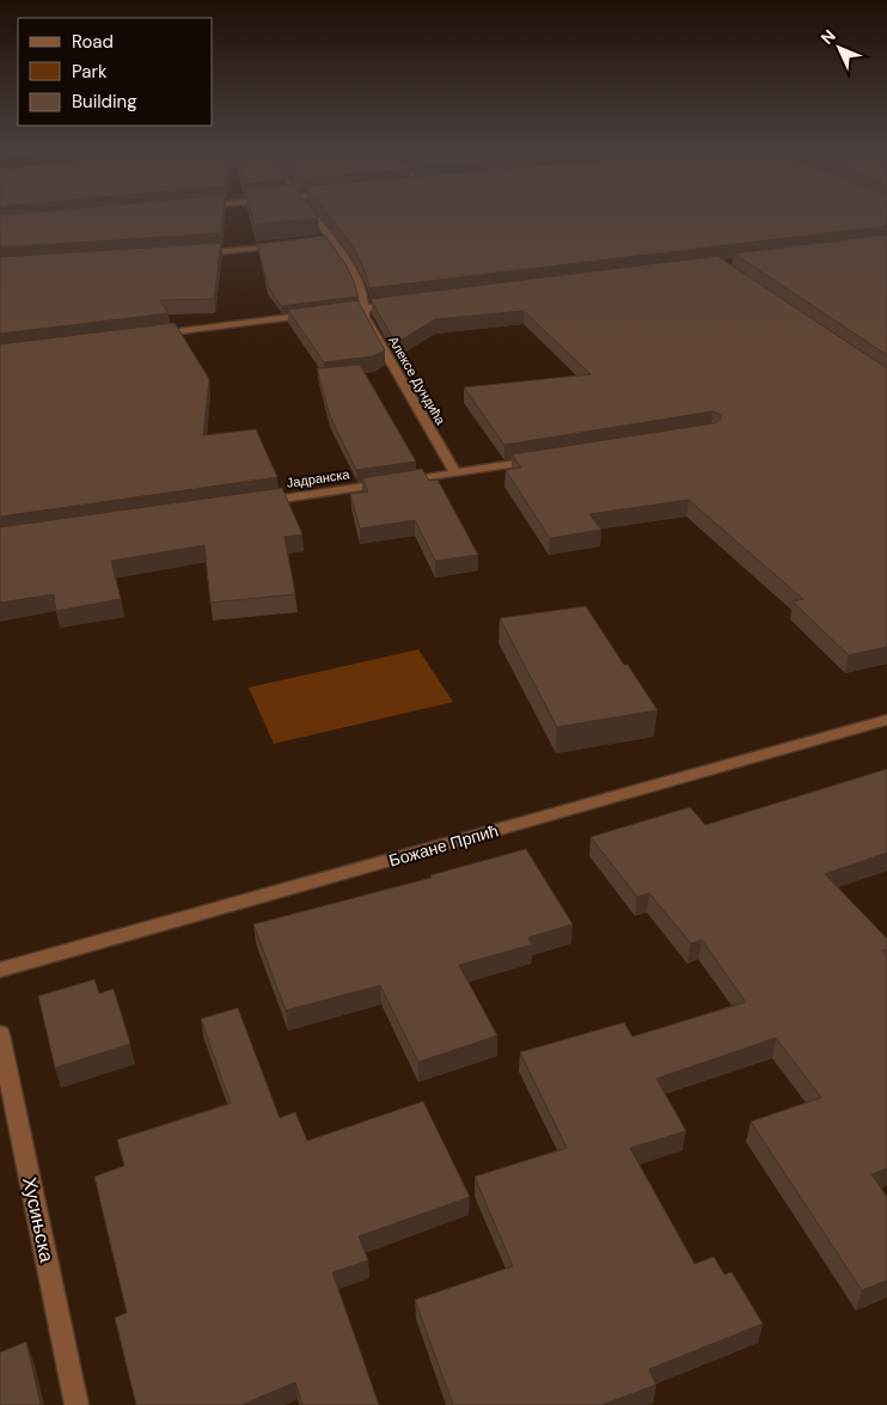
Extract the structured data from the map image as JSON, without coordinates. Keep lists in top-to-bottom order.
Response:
{
  "streets": {
    "street": [
      "Алексе Дундића",
      "Јадранска",
      "Божане Прпић",
      "Хусињска"
    ]
  },
  "crossings": [
    ["Алексе Дундића", "Јадранска"]
  ],
  "legend": ["Road", "Park", "Building"],
  "north": "top left"
}
